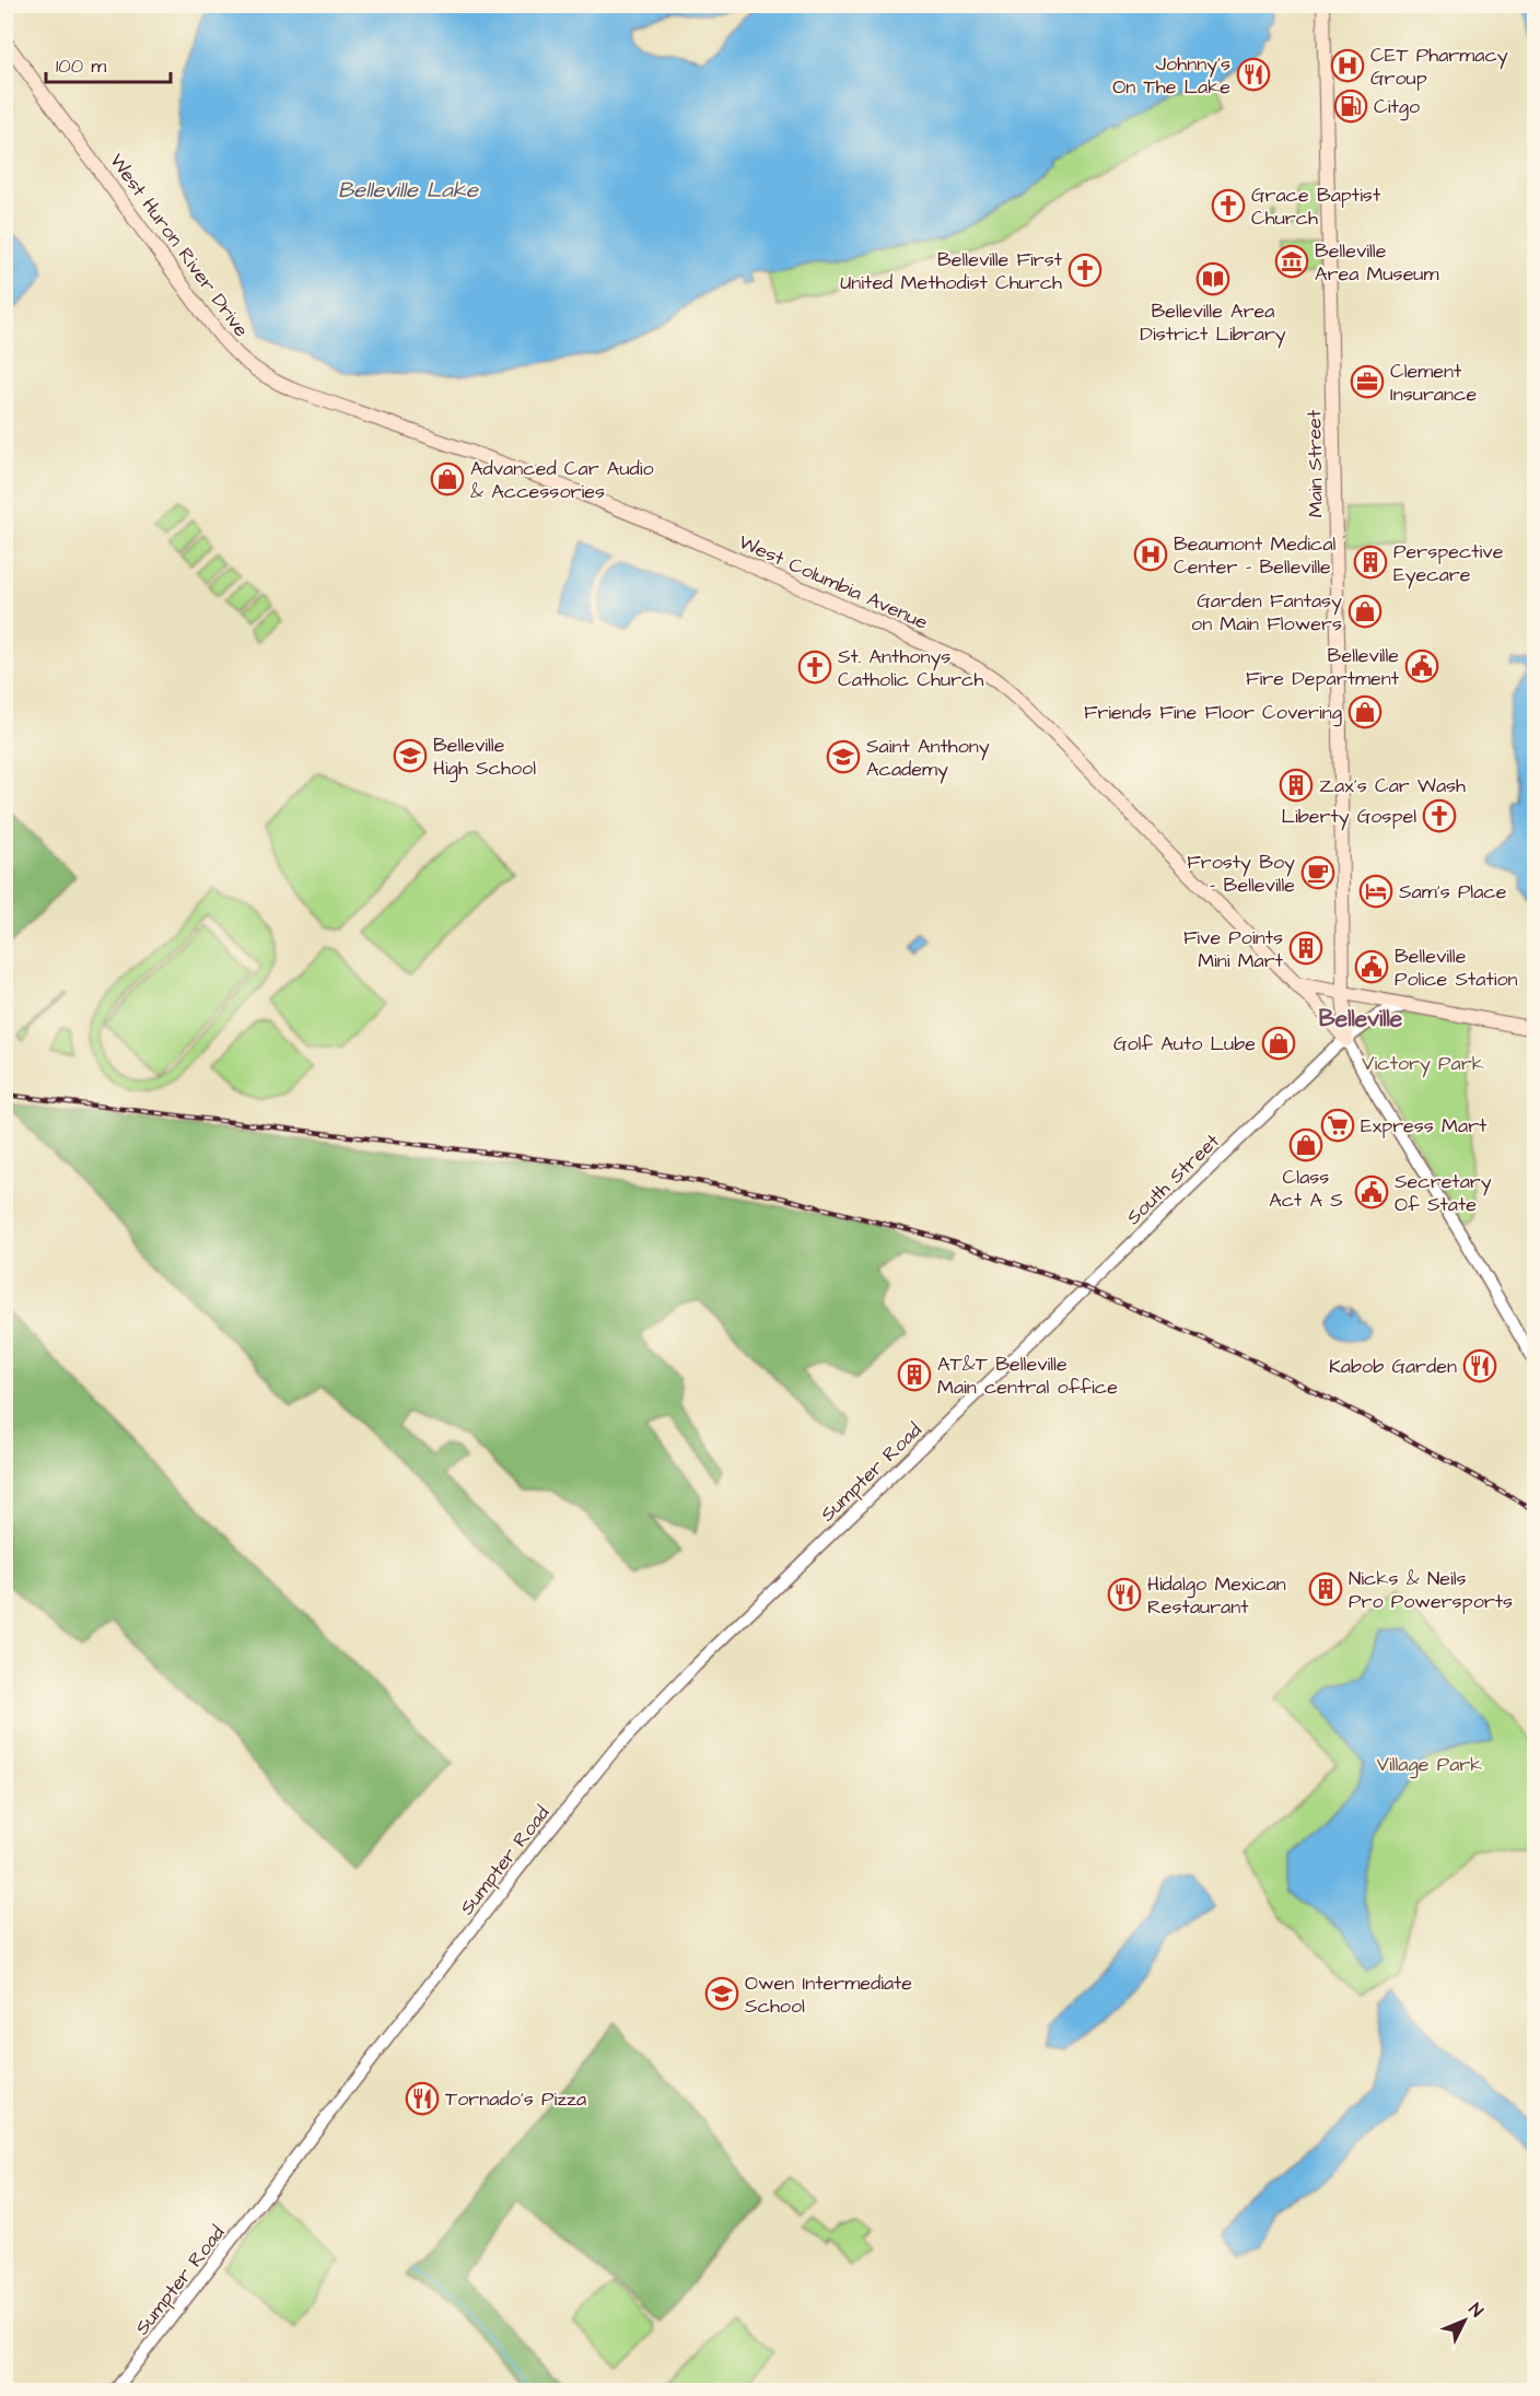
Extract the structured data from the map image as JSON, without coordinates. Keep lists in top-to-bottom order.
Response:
{
  "streets": {
    "main road": ["West Huron River Drive", "Main Street", "West Columbia Avenue"],
    "street": ["South Street", "Sumpter Road"]
  },
  "crossings": [
    ["West Huron River Drive", "West Columbia Avenue"],
    ["Main Street", "West Columbia Avenue"],
    ["Main Street", "South Street"],
    ["West Columbia Avenue", "South Street"],
    ["South Street", "Sumpter Road"]
  ],
  "districts": ["Belleville"],
  "water": ["Belleville Lake"],
  "parks": ["Victory Park", "Village Park"],
  "places": {
    "hospital": ["CET Pharmacy Group", "Beaumont Medical Center - Belleville"],
    "restaurant": [
      "Johnny's On The Lake",
      "Kabob Garden",
      "Hidalgo Mexican Restaurant",
      "Tornado's Pizza"
    ],
    "fuel station": ["Citgo"],
    "church": [
      "Grace Baptist Church",
      "Belleville First United Methodist Church",
      "St. Anthonys Catholic Church",
      "Liberty Gospel"
    ],
    "museum": ["Belleville Area Museum"],
    "library": ["Belleville Area District Library"],
    "office": ["Clement Insurance"],
    "shop": [
      "Advanced Car Audio & Accessories",
      "Garden Fantasy on Main Flowers",
      "Friends Fine Floor Covering",
      "Golf Auto Lube",
      "Class Act A S"
    ],
    "building": [
      "Perspective Eyecare",
      "Zax's Car Wash",
      "Five Points Mini Mart",
      "AT&T Belleville Main central office",
      "Nicks & Neils Pro Powersports"
    ],
    "public building": ["Belleville Fire Department", "Belleville Police Station", "Secretary Of State"],
    "school or university": ["Belleville High School", "Saint Anthony Academy", "Owen Intermediate School"],
    "cafe": ["Frosty Boy - Belleville"],
    "hotel": ["Sam's Place"],
    "supermarket": ["Express Mart"]
  },
  "scale_bar": "100 m",
  "north": "top right"
}
